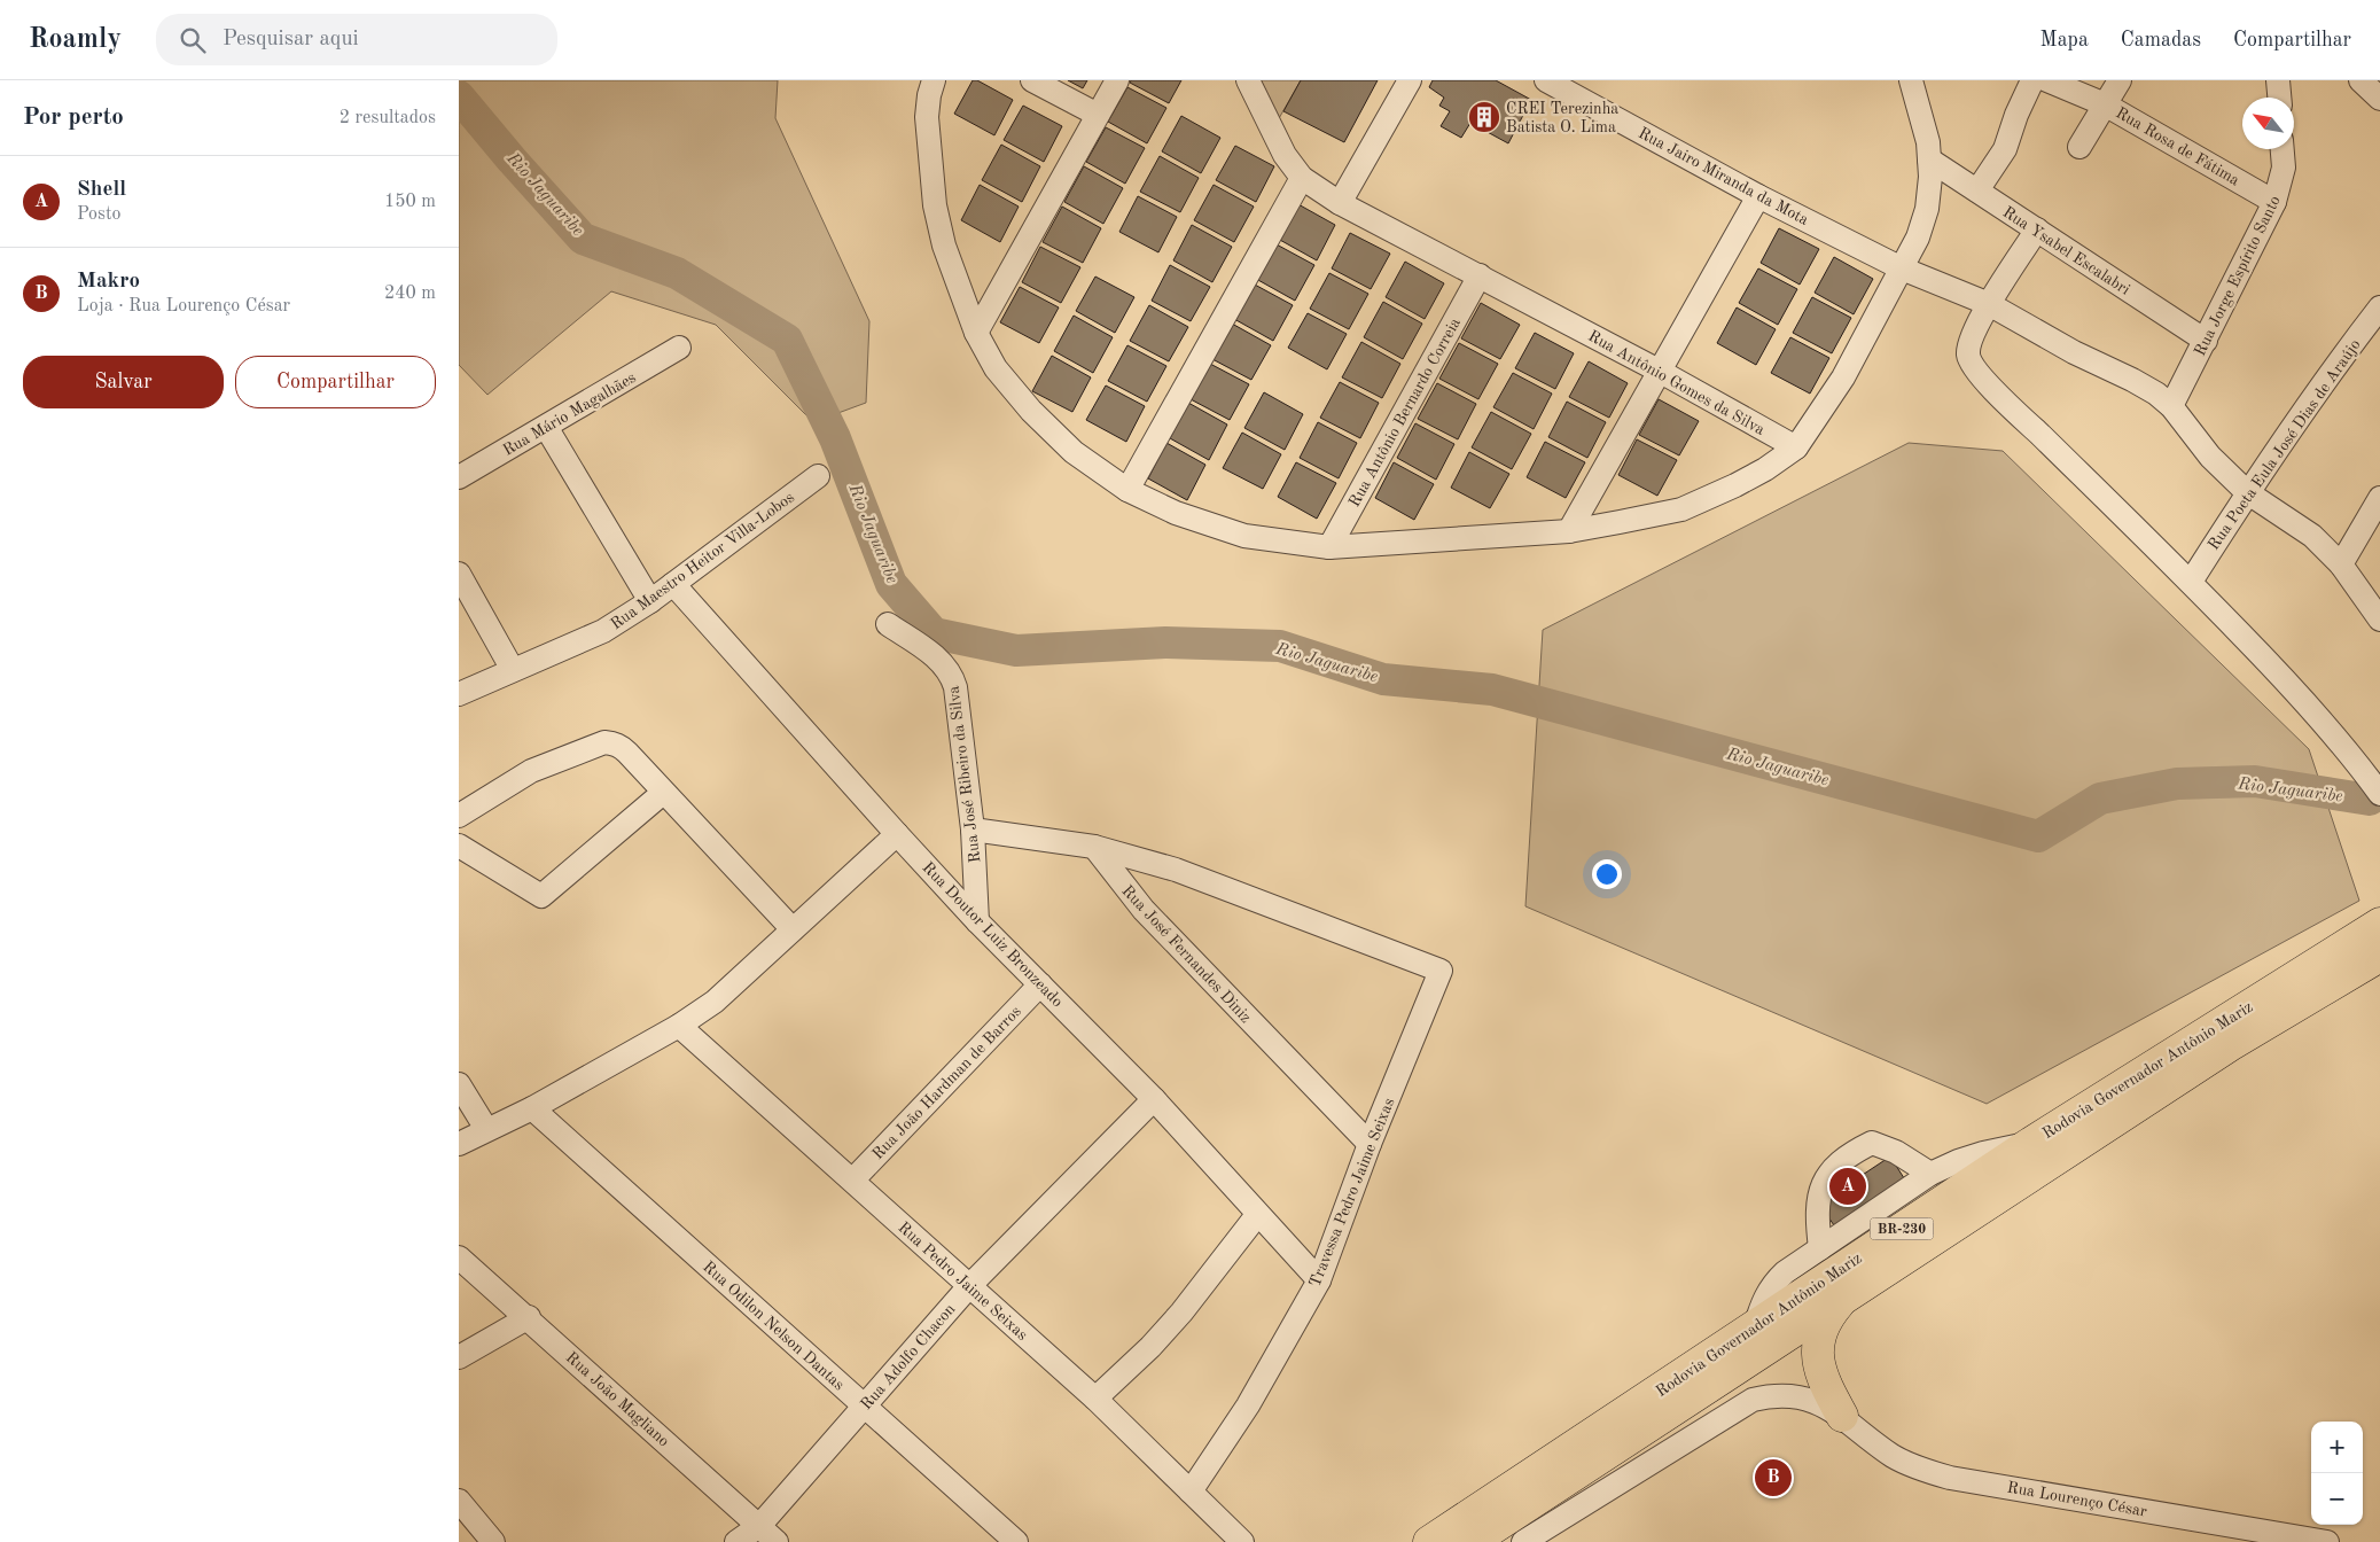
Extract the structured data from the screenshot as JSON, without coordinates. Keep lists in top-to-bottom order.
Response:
{
  "streets": {
    "highway": ["Rodovia Governador Antônio Mariz", "BR-230"],
    "street": [
      "Rua Rosa de Fátima",
      "Rua Jairo Miranda da Mota",
      "Rua Ysabel Escalabri",
      "Rua Jorge Espírito Santo",
      "Rua Antônio Gomes da Silva",
      "Rua Antônio Bernardo Correia",
      "Rua Mário Magalhães",
      "Rua Poeta Eula José Dias de Araújo",
      "Rua Maestro Heitor Villa-Lobos",
      "Rua José Ribeiro da Silva",
      "Rua Doutor Luiz Bronzeado",
      "Rua José Fernandes Diniz",
      "Rua João Hardman de Barros",
      "Travessa Pedro Jaime Seixas",
      "Rua Pedro Jaime Seixas",
      "Rua Odilon Nelson Dantas",
      "Rua Adolfo Chacon",
      "Rua João Magliano",
      "Rua Lourenço César"
    ]
  },
  "crossings": [
    ["Rua Rosa de Fátima", "Rua Jorge Espírito Santo"],
    ["Rua Jairo Miranda da Mota", "Rua Jorge Espírito Santo"],
    ["Rua Jairo Miranda da Mota", "Rua Poeta Eula José Dias de Araújo"],
    ["Rua Ysabel Escalabri", "Rua Jorge Espírito Santo"],
    ["Rua Antônio Gomes da Silva", "Rua Antônio Bernardo Correia"],
    ["Rua Maestro Heitor Villa-Lobos", "Rua Doutor Luiz Bronzeado"],
    ["Rua José Ribeiro da Silva", "Rua Doutor Luiz Bronzeado"],
    ["Rua Doutor Luiz Bronzeado", "Rua João Hardman de Barros"],
    ["Rua Doutor Luiz Bronzeado", "Travessa Pedro Jaime Seixas"],
    ["Rua Doutor Luiz Bronzeado", "Rua Adolfo Chacon"],
    ["Rua José Fernandes Diniz", "Travessa Pedro Jaime Seixas"],
    ["Rua João Hardman de Barros", "Rua Pedro Jaime Seixas"],
    ["Travessa Pedro Jaime Seixas", "Rua Pedro Jaime Seixas"],
    ["Rua Pedro Jaime Seixas", "Rua Adolfo Chacon"],
    ["Rua Odilon Nelson Dantas", "Rua Adolfo Chacon"],
    ["Rua Adolfo Chacon", "Rua João Magliano"]
  ],
  "water": ["Rio Jaguaribe"],
  "places": {
    "building": ["CREI Terezinha Batista O. Lima"]
  },
  "north": "top left",
  "page": {
    "header": "Roamly",
    "search": "Pesquisar aqui",
    "nav": ["Mapa", "Camadas", "Compartilhar"],
    "heading": ["Por perto", "2 resultados"],
    "list": [
      {
        "mark": "A",
        "name": "Shell",
        "note": "Posto",
        "value": "150 m"
      },
      {
        "mark": "B",
        "name": "Makro",
        "note": "Loja · Rua Lourenço César",
        "value": "240 m"
      }
    ],
    "buttons": ["Salvar", "Compartilhar"],
    "pins": ["A", "B"],
    "map_buttons": ["+", "−"]
  }
}
